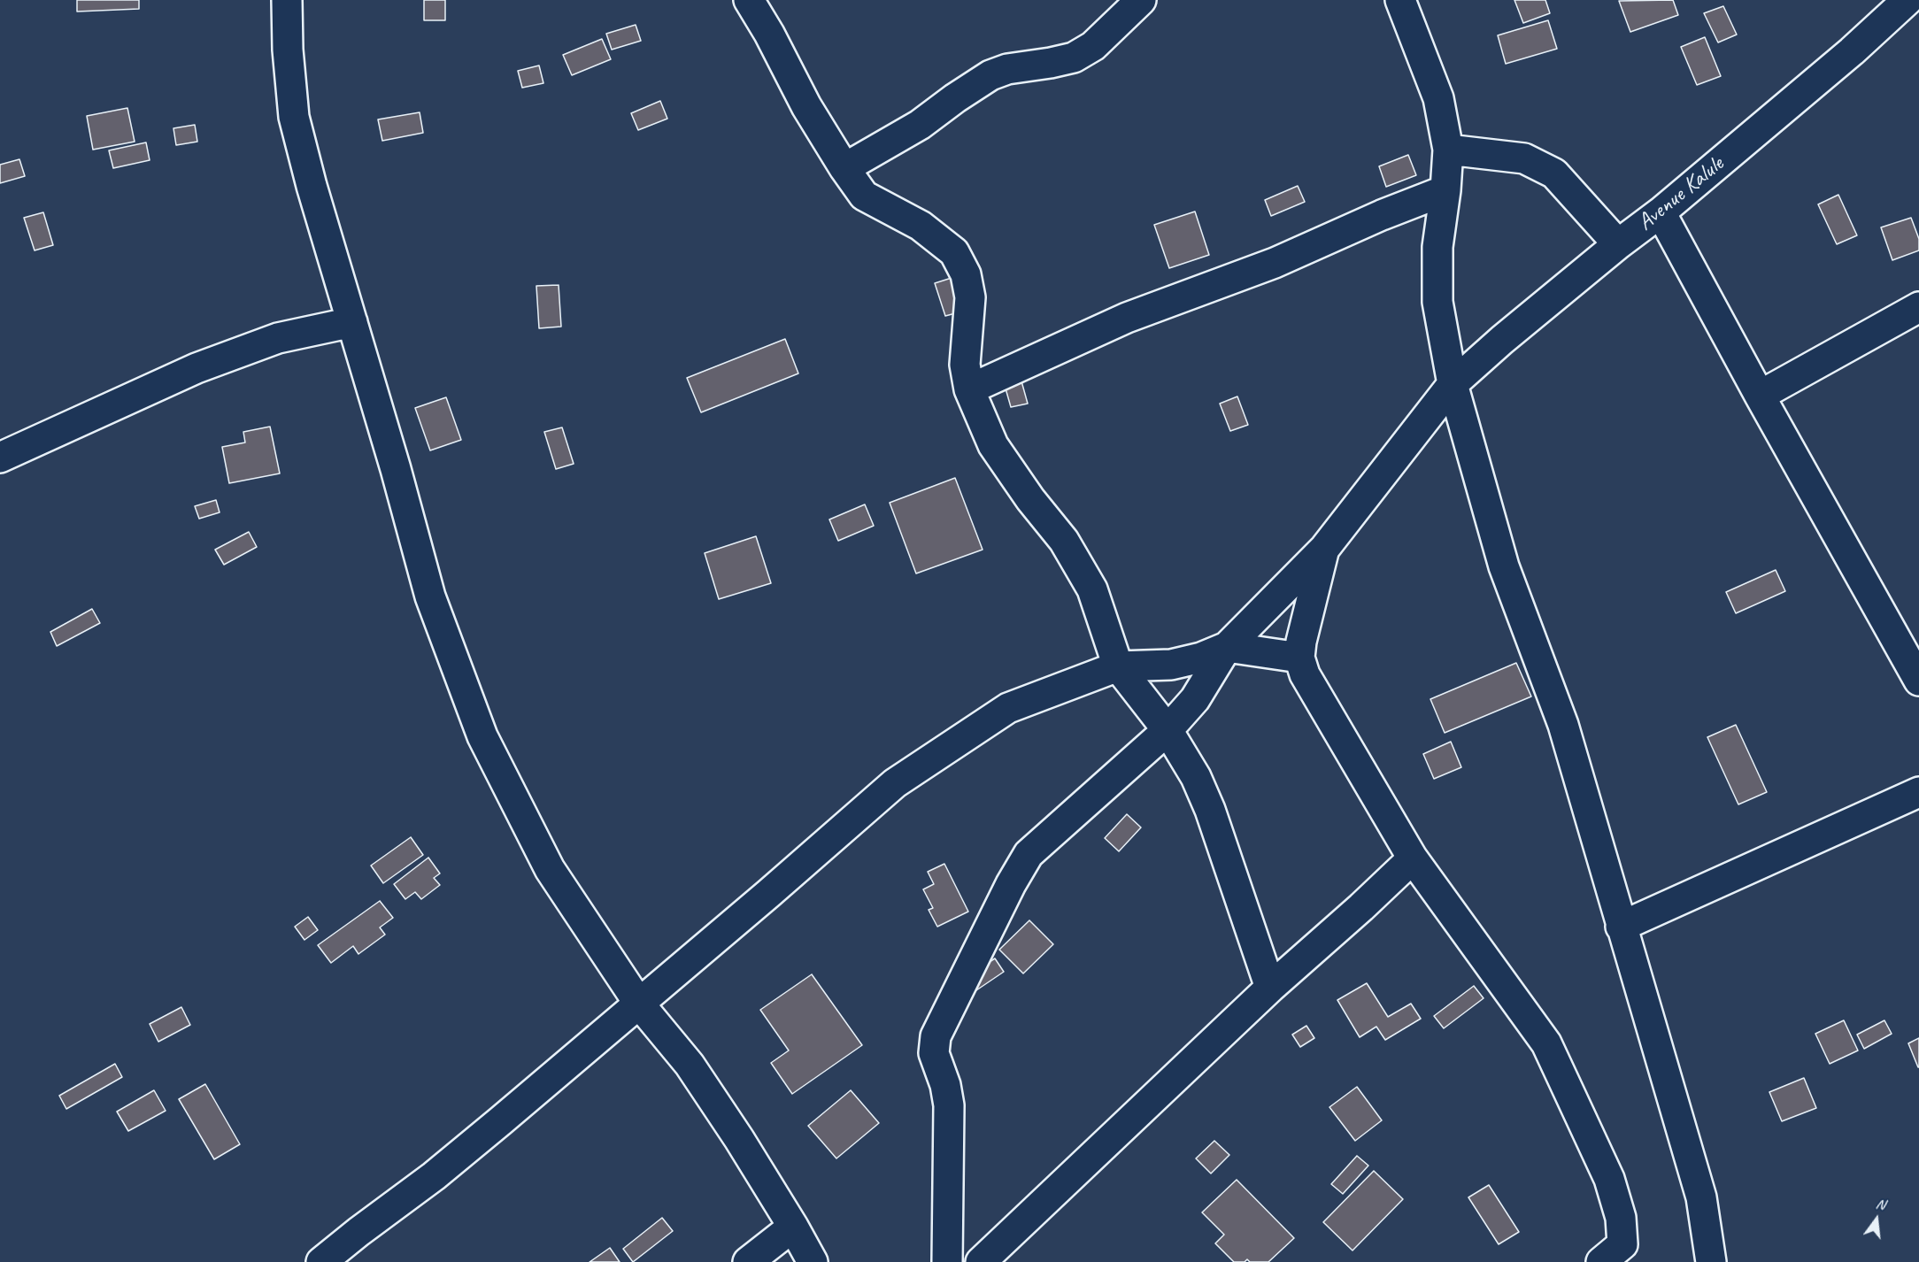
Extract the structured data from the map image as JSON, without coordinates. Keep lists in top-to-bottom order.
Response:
{
  "streets": {
    "street": ["Avenue Kalule"]
  },
  "north": "top"
}
